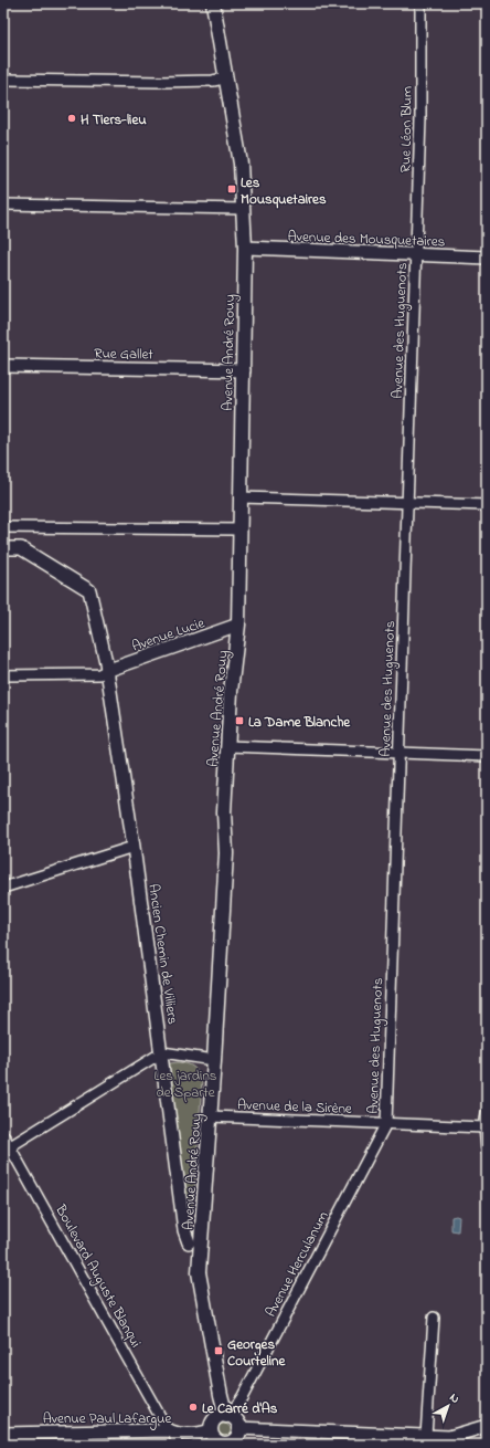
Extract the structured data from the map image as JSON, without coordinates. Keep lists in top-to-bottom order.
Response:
{
  "streets": {
    "main road": ["Avenue André Rouy"],
    "street": [
      "Rue Léon Blum",
      "Avenue des Mousquetaires",
      "Avenue des Huguenots",
      "Rue Gallet",
      "Avenue Lucie",
      "Ancien Chemin de Villiers",
      "Avenue de la Sirène",
      "Avenue Herculanum",
      "Boulevard Auguste Blanqui",
      "Avenue Paul Lafargue"
    ]
  },
  "crossings": [
    ["Rue Léon Blum", "Avenue des Mousquetaires"],
    ["Rue Léon Blum", "Avenue des Huguenots"],
    ["Avenue des Mousquetaires", "Avenue des Huguenots"],
    ["Avenue des Mousquetaires", "Avenue André Rouy"],
    ["Avenue des Huguenots", "Avenue de la Sirène"],
    ["Avenue des Huguenots", "Avenue Herculanum"],
    ["Rue Gallet", "Avenue André Rouy"],
    ["Avenue André Rouy", "Avenue Lucie"],
    ["Avenue André Rouy", "Avenue de la Sirène"],
    ["Avenue André Rouy", "Avenue Herculanum"],
    ["Avenue André Rouy", "Avenue Paul Lafargue"],
    ["Avenue Lucie", "Ancien Chemin de Villiers"],
    ["Avenue de la Sirène", "Avenue Herculanum"],
    ["Avenue Herculanum", "Avenue Paul Lafargue"],
    ["Boulevard Auguste Blanqui", "Avenue Paul Lafargue"]
  ],
  "parks": ["Les jardins de Sparte"],
  "places": {
    "other": ["H Tiers-lieu", "Le Carré d'As"],
    "transit": ["Les Mousquetaires", "La Dame Blanche", "Georges Courteline"]
  },
  "north": "top right"
}
